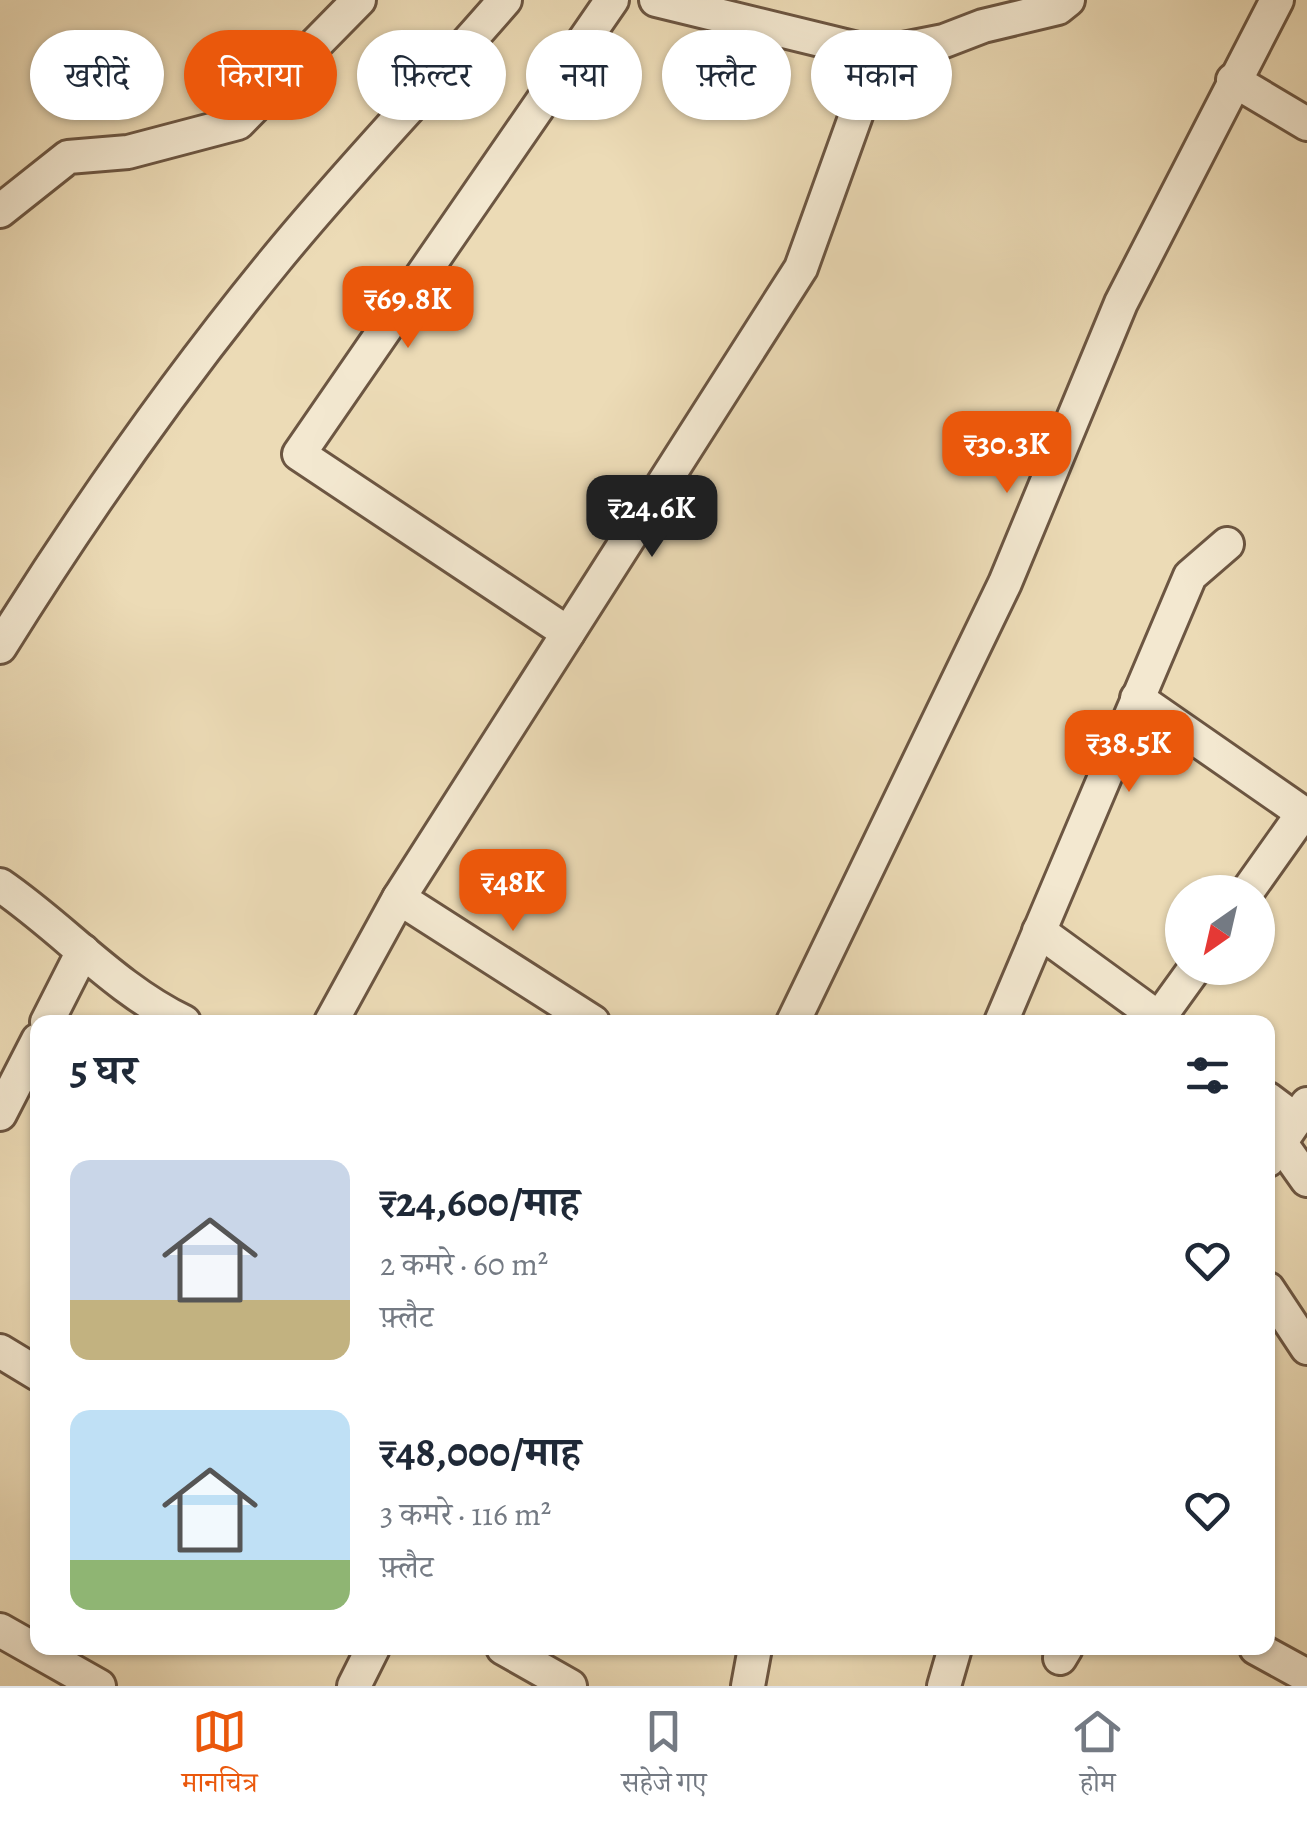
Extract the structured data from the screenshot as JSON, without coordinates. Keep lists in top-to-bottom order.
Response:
{
  "north": "bottom left",
  "page": {
    "chip": [
      "खरीदें",
      "किराया",
      "फ़िल्टर",
      "नया",
      "फ़्लैट",
      "मकान"
    ],
    "price": [
      "₹69.8K",
      "₹30.3K",
      "₹24.6K",
      "₹38.5K",
      "₹48K"
    ],
    "heading": "5 घर",
    "list": [
      {
        "name": "₹24,600/माह",
        "note": "2 कमरे · 60 m² · फ़्लैट"
      },
      {
        "name": "₹48,000/माह",
        "note": "3 कमरे · 116 m² · फ़्लैट"
      }
    ],
    "tabs": ["मानचित्र", "सहेजे गए", "होम"]
  }
}
